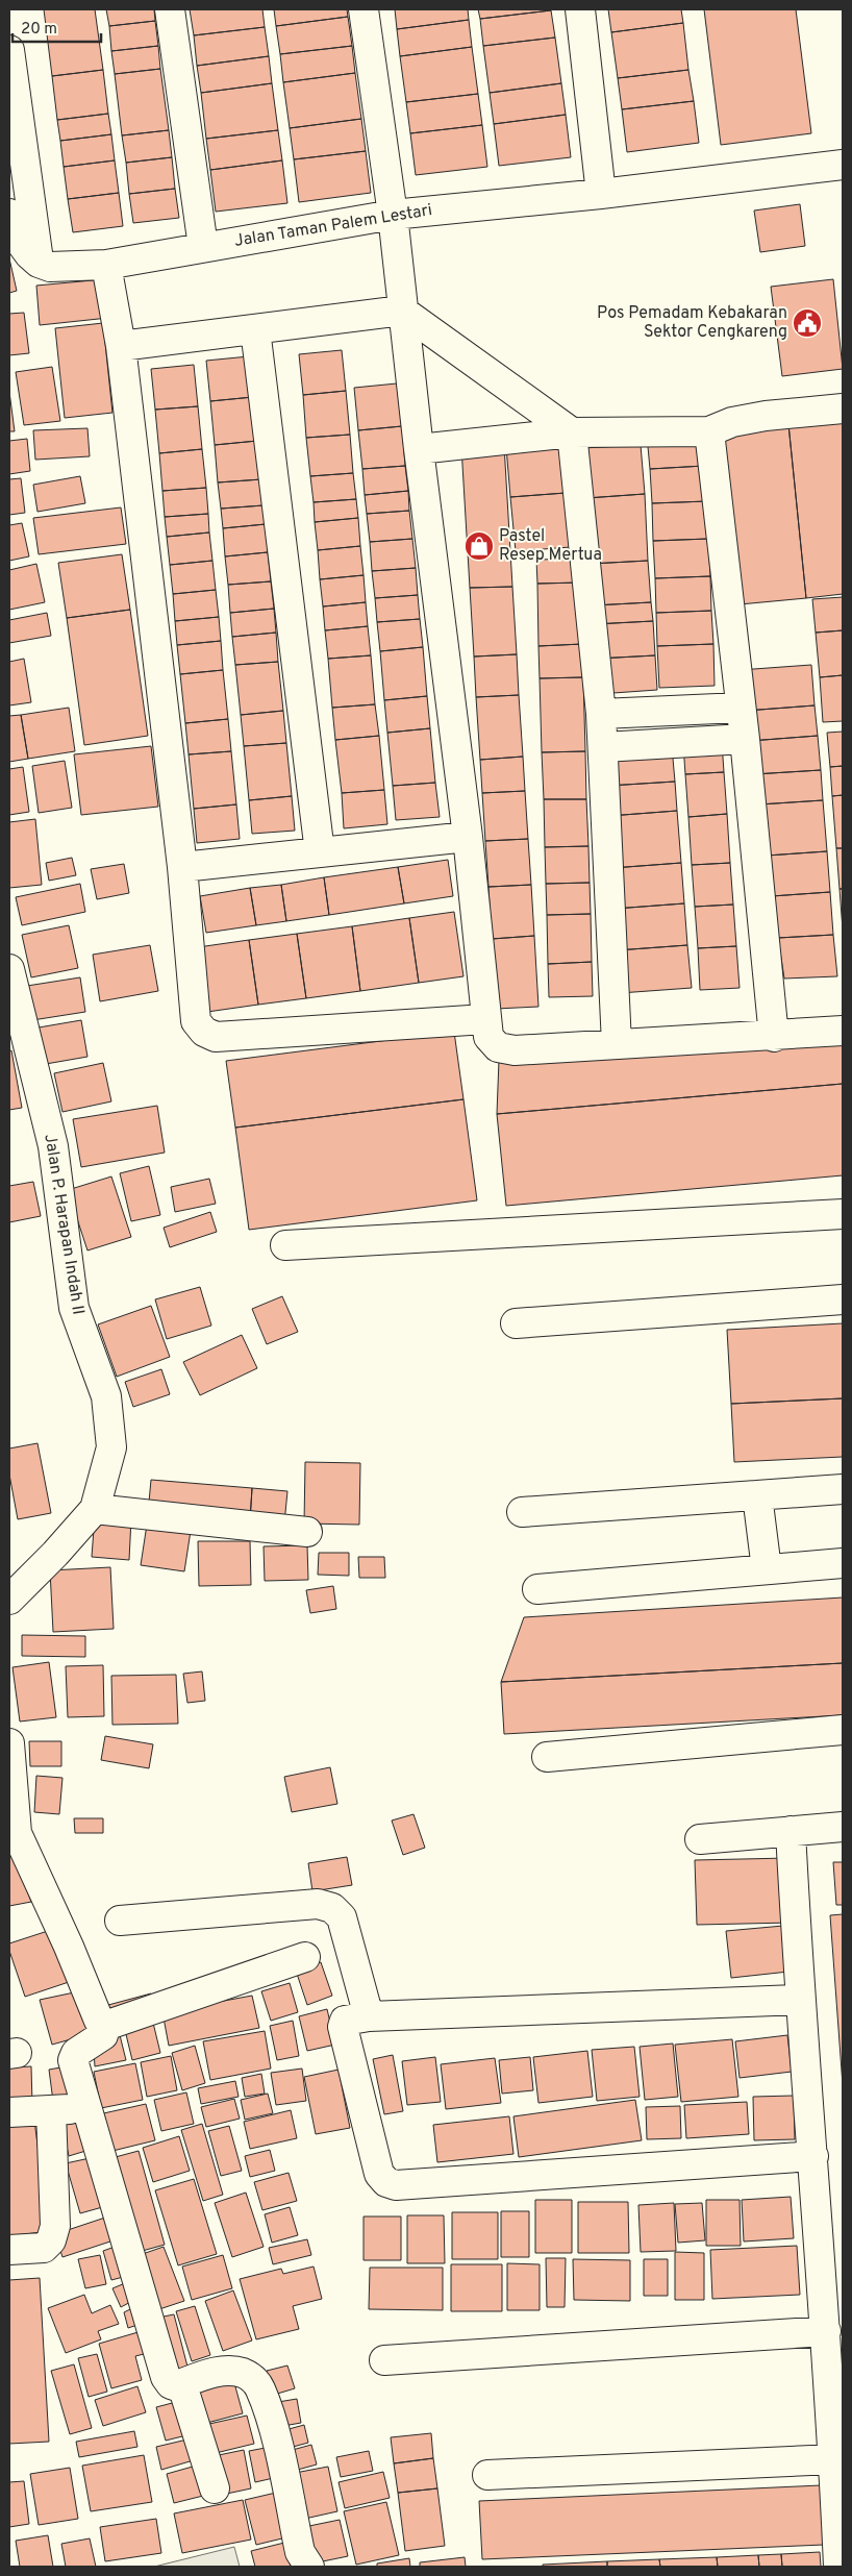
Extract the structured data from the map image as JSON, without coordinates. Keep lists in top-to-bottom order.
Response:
{
  "streets": {
    "street": ["Jalan Taman Palem Lestari", "Jalan P. Harapan Indah II"]
  },
  "places": {
    "public building": ["Pos Pemadam Kebakaran Sektor Cengkareng"],
    "shop": ["Pastel Resep Mertua"]
  },
  "scale_bar": "20 m"
}
